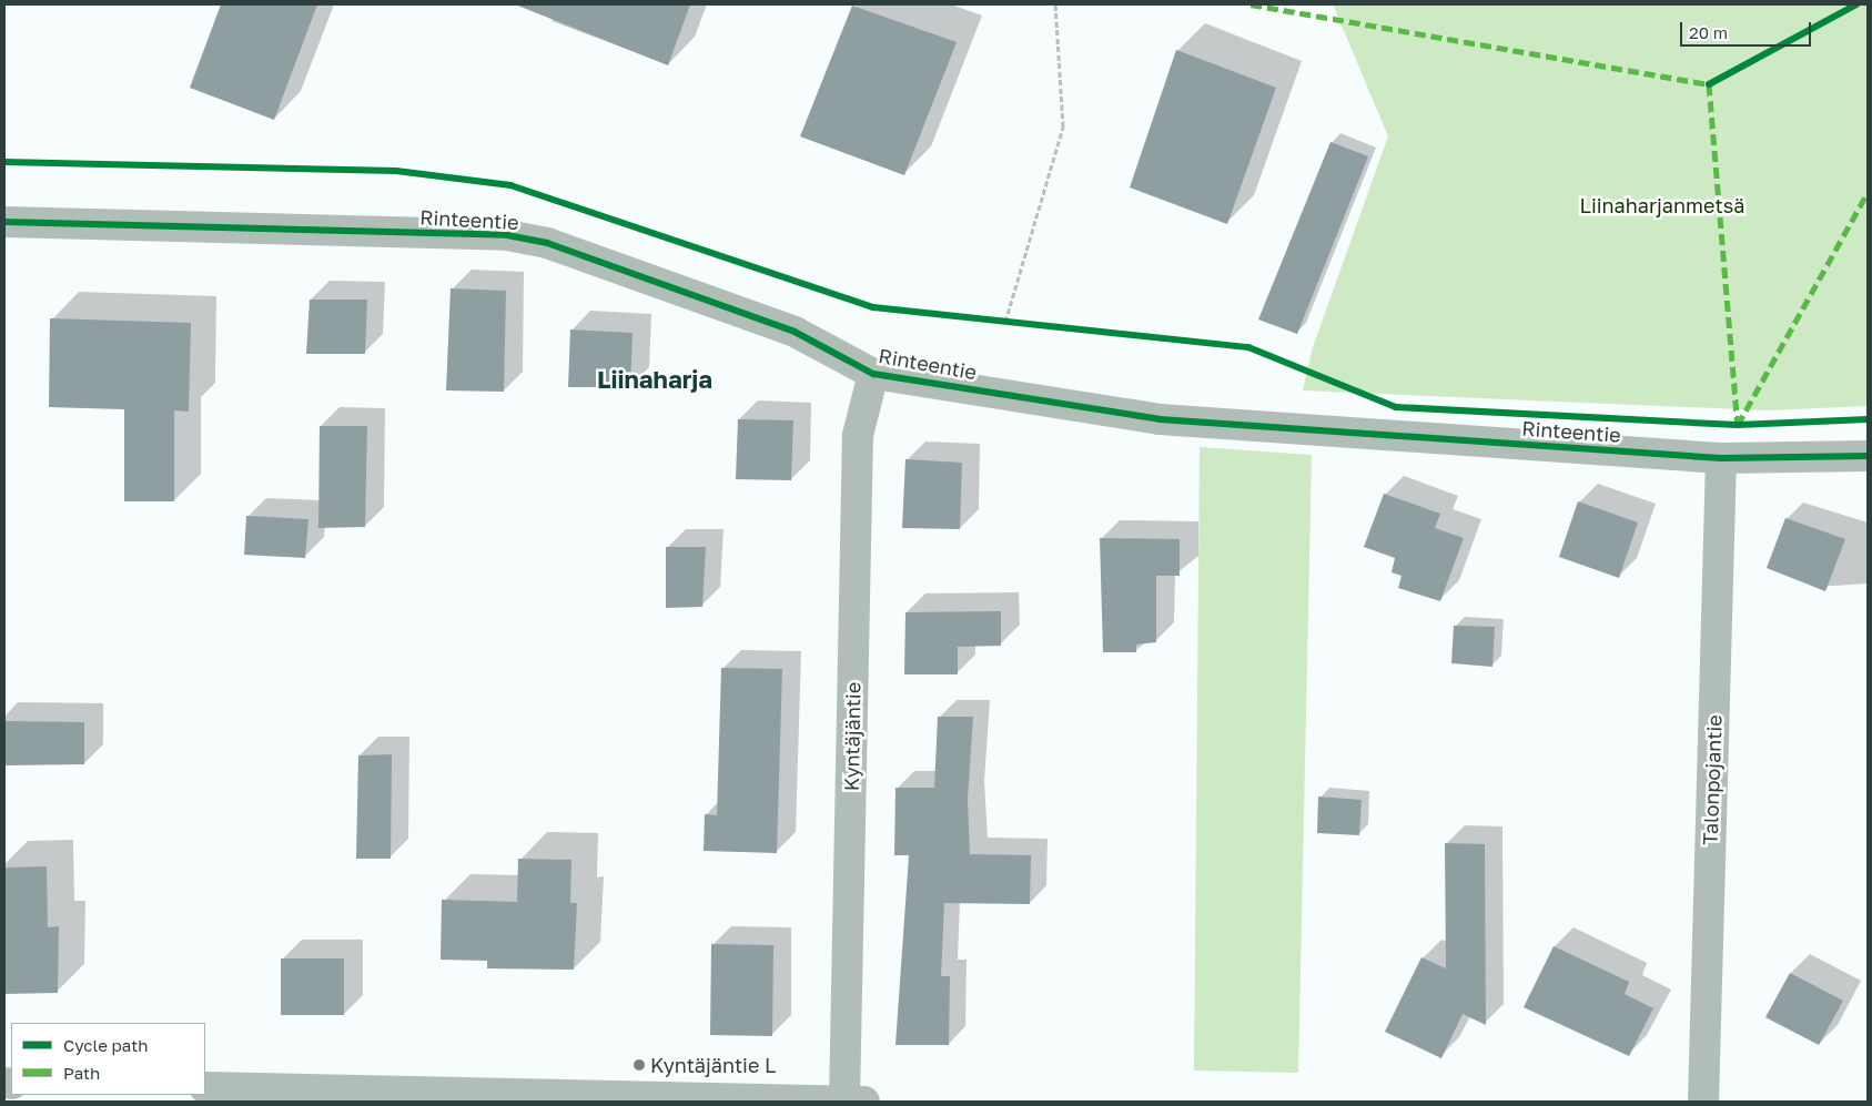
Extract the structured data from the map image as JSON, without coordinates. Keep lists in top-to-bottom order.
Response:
{
  "streets": {
    "street": ["Rinteentie", "Kyntäjäntie", "Talonpojantie"]
  },
  "crossings": [
    ["Rinteentie", "Kyntäjäntie"],
    ["Rinteentie", "Talonpojantie"]
  ],
  "districts": ["Liinaharja"],
  "parks": ["Liinaharjanmetsä"],
  "places": ["Kyntäjäntie L"],
  "legend": ["Cycle path", "Path"],
  "scale_bar": "20 m"
}
